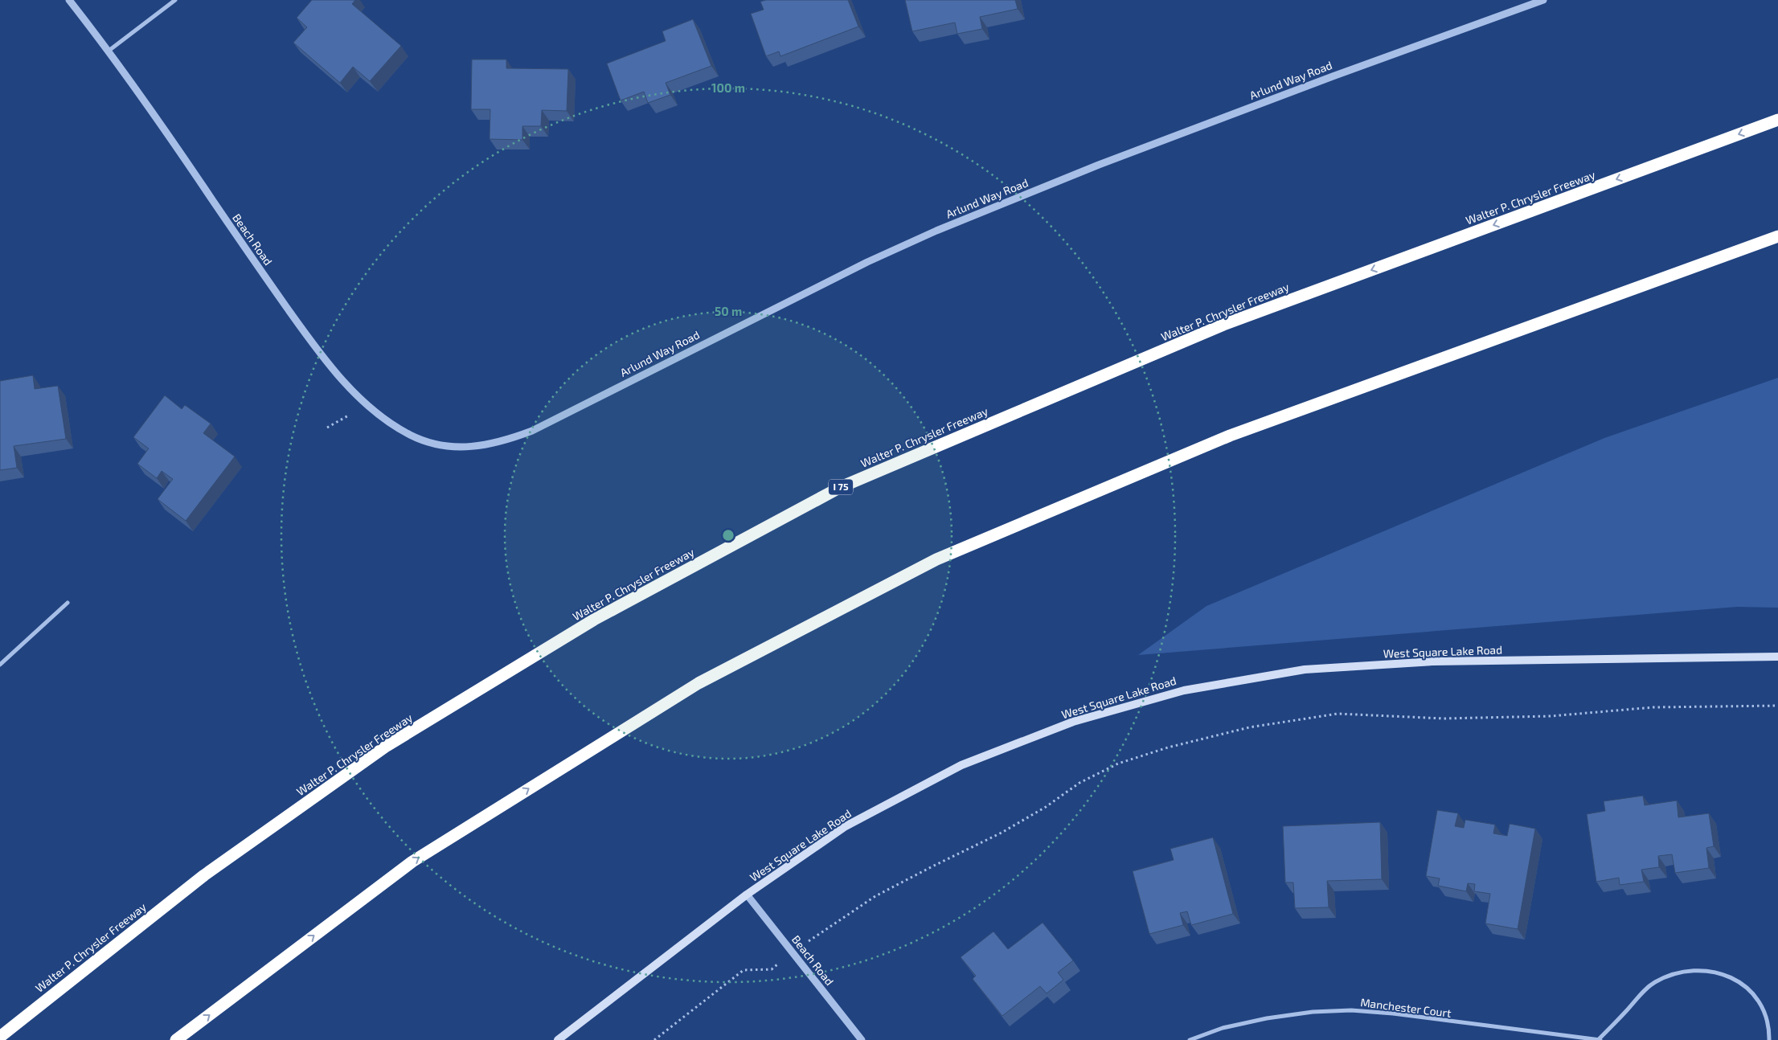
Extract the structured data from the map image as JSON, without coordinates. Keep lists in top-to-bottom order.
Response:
{
  "streets": {
    "highway": ["Walter P. Chrysler Freeway", "I 75"],
    "main road": ["West Square Lake Road"],
    "street": ["Arlund Way Road", "Beach Road", "Manchester Court"]
  },
  "crossings": [
    ["Arlund Way Road", "Beach Road"],
    ["Beach Road", "West Square Lake Road"]
  ],
  "rings": ["100 m", "50 m"]
}
